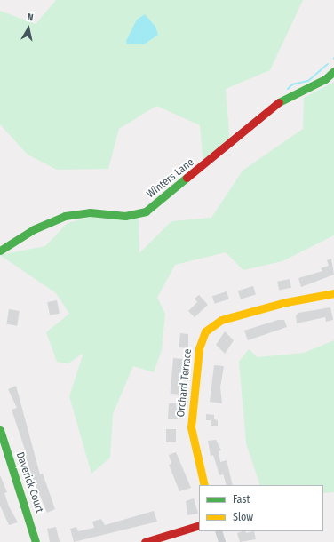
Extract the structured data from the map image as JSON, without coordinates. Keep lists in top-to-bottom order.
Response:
{
  "streets": {
    "street": ["Winters Lane", "Orchard Terrace", "Daverick Court"]
  },
  "legend": ["Fast", "Slow"],
  "north": "top"
}
